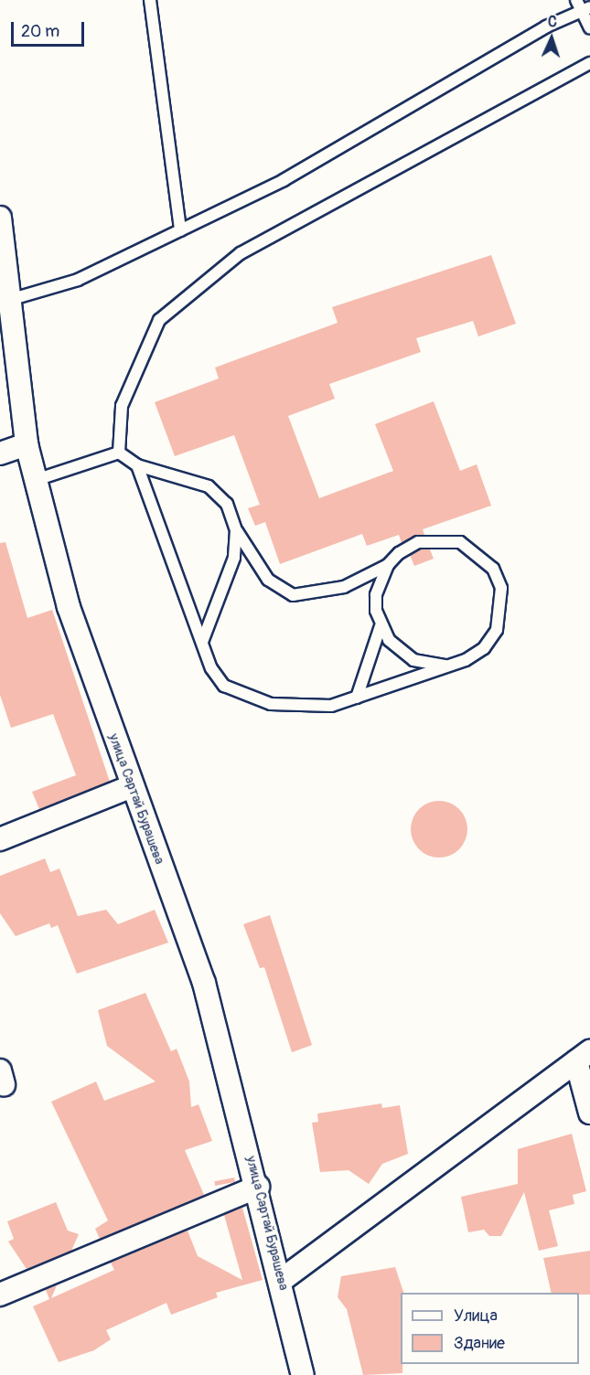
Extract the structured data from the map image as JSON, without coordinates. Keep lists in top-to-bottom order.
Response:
{
  "streets": {
    "street": ["улица Сартай Бурашева"]
  },
  "legend": ["Улица", "Здание"],
  "scale_bar": "20 m",
  "north": "top"
}
